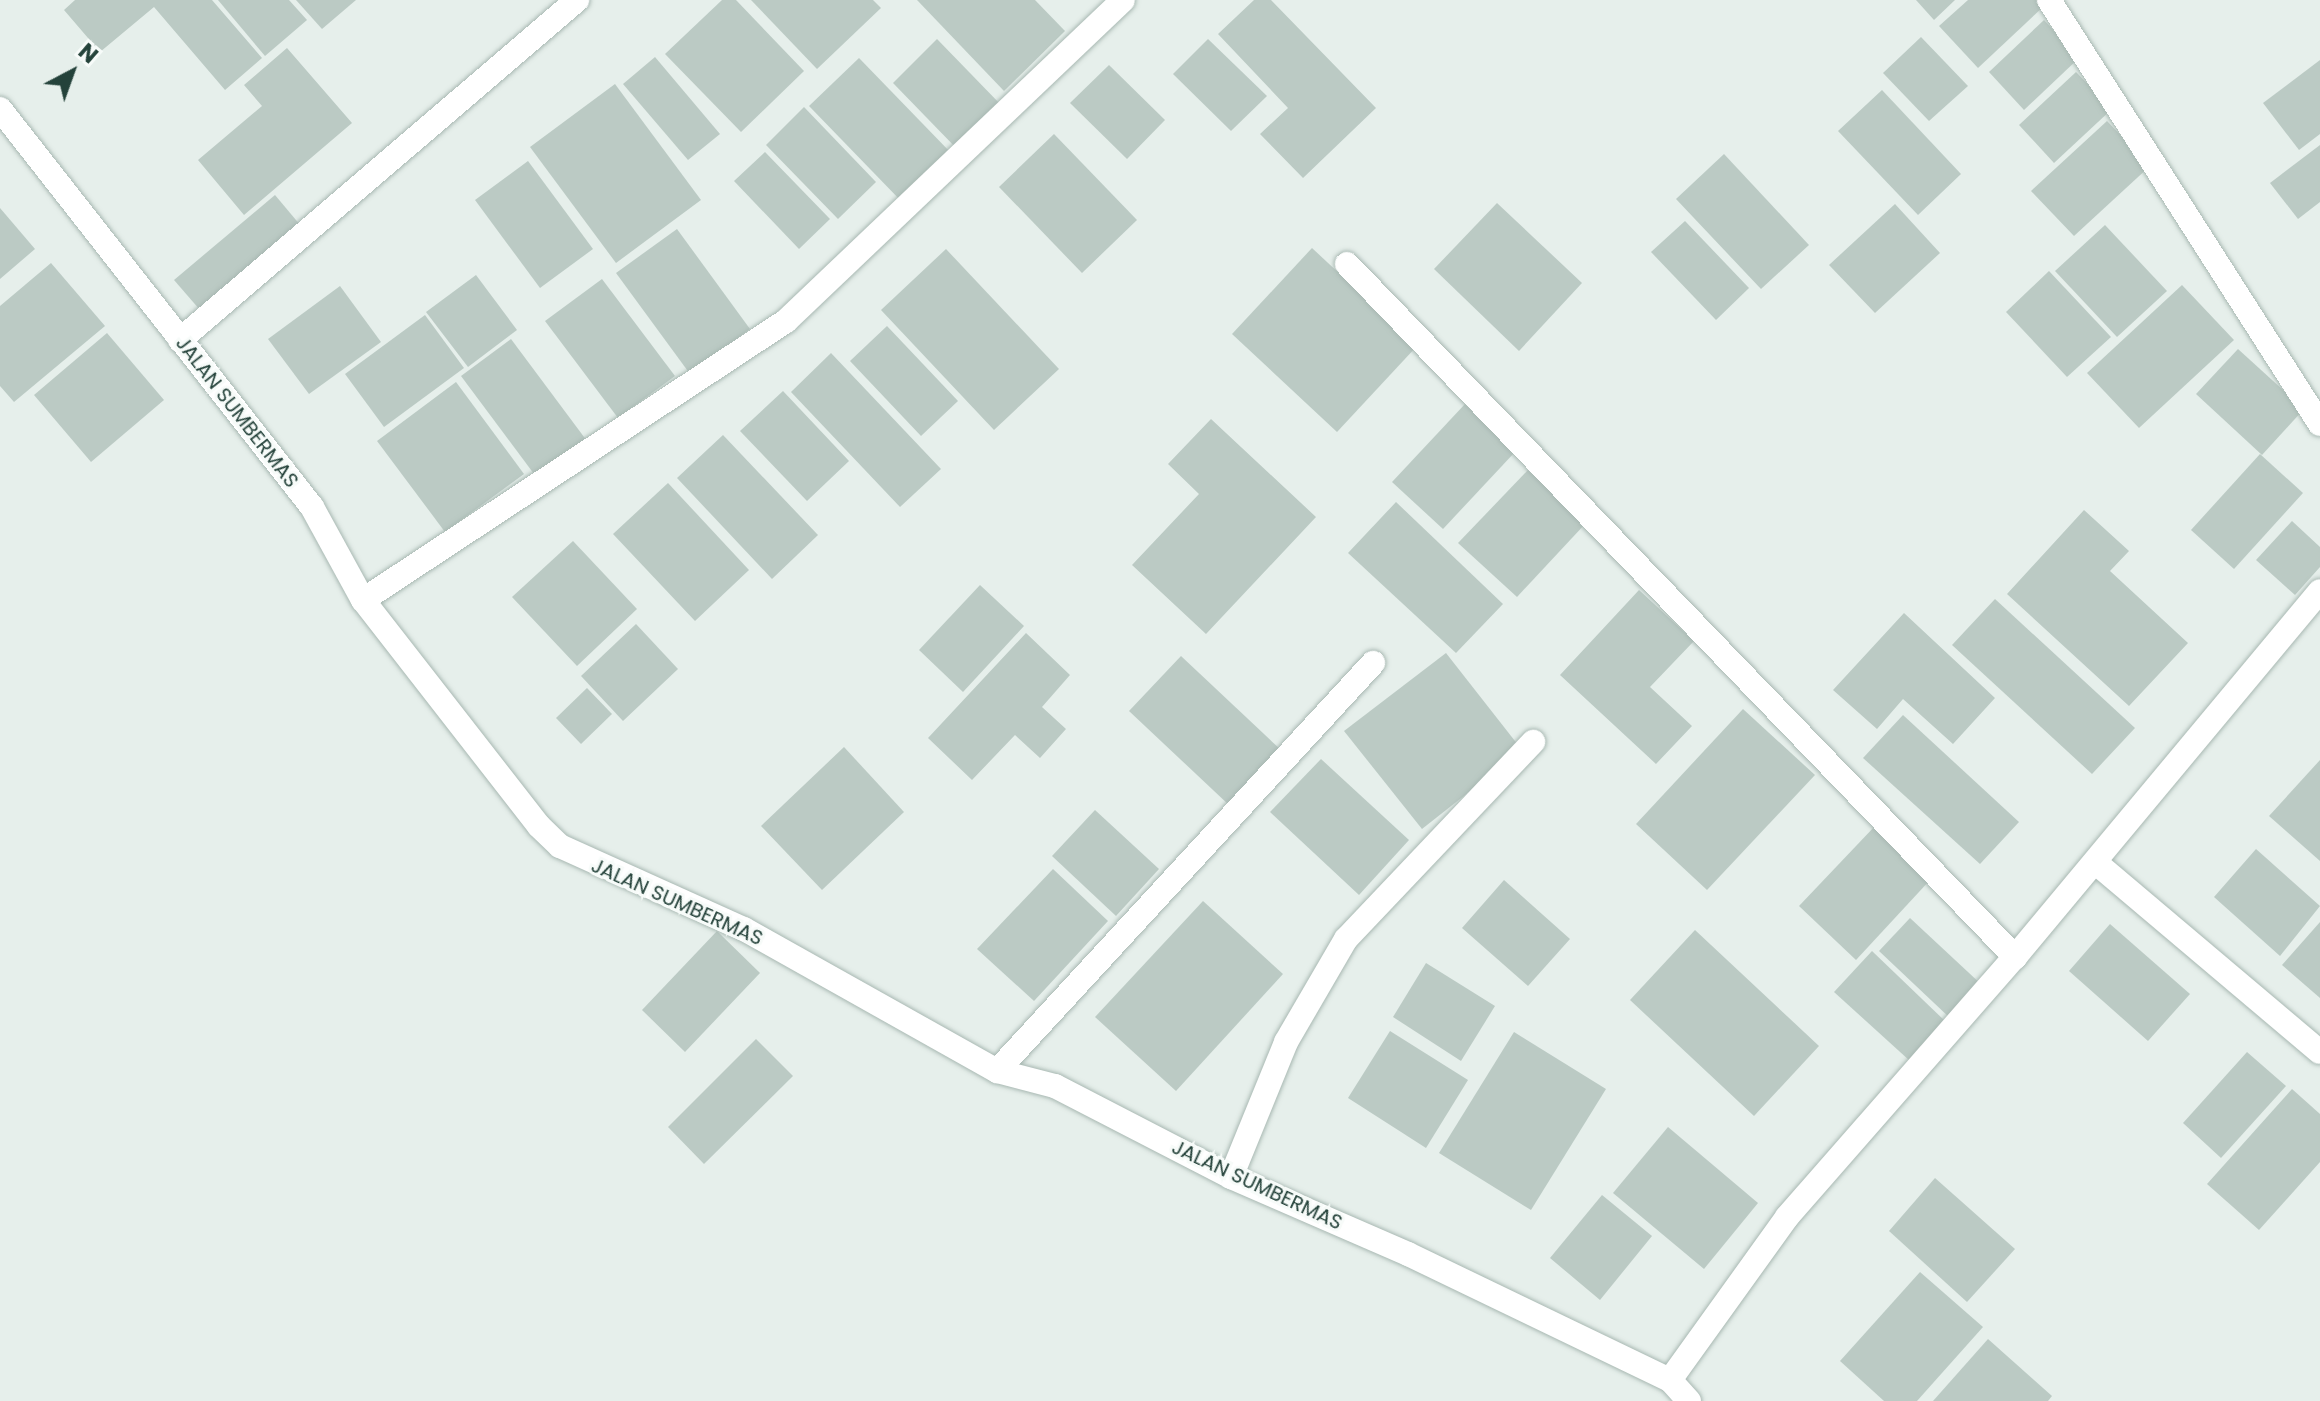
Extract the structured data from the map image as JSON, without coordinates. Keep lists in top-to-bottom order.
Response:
{
  "streets": {
    "street": ["JALAN SUMBERMAS"]
  },
  "north": "top right"
}
